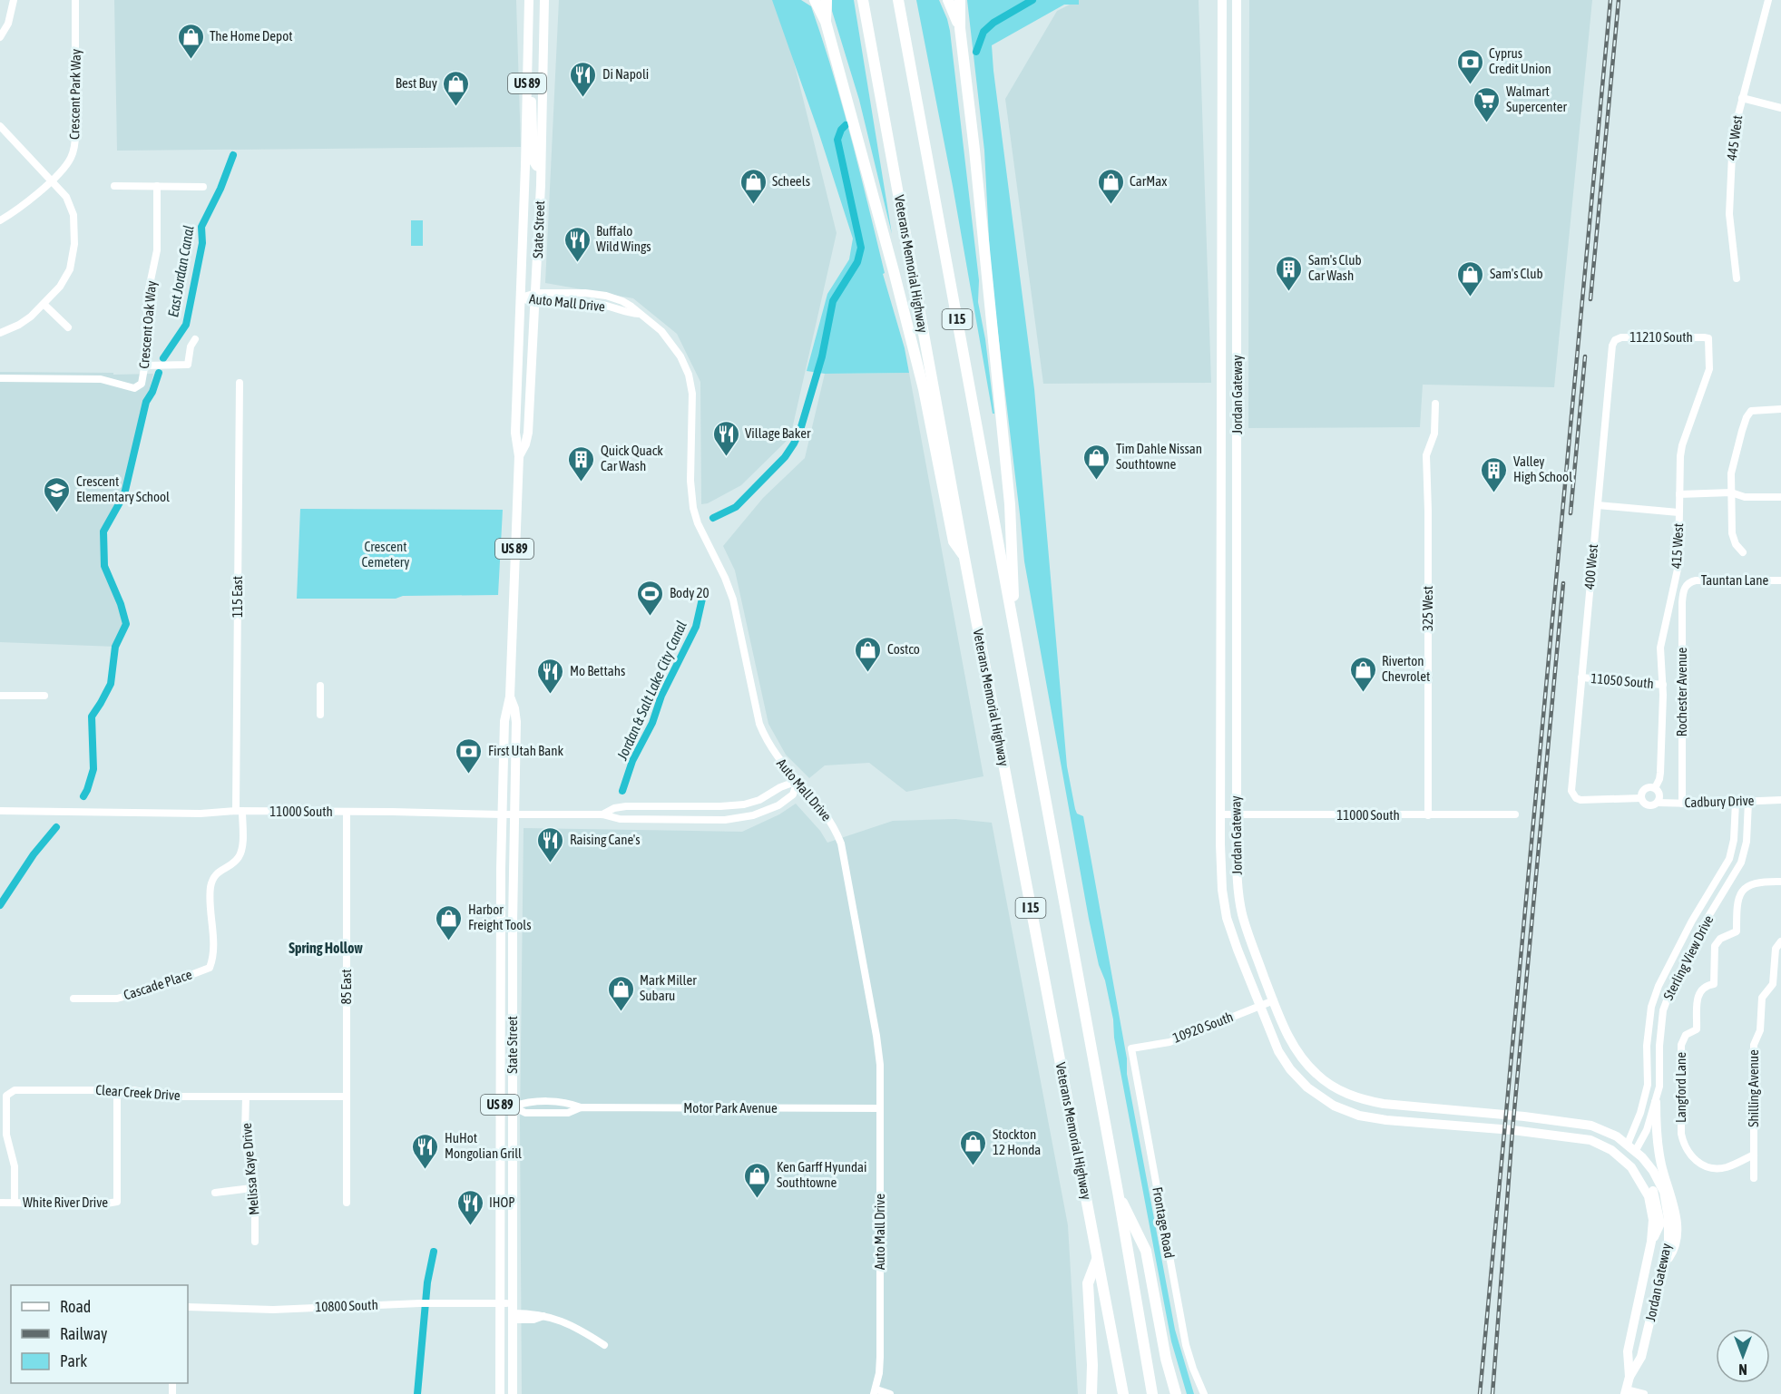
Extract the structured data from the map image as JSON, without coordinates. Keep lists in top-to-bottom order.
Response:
{
  "streets": {
    "highway": ["Veterans Memorial Highway", "I 15"],
    "main road": ["US 89", "State Street", "Jordan Gateway"],
    "street": [
      "Crescent Park Way",
      "445 West",
      "Auto Mall Drive",
      "Crescent Oak Way",
      "11210 South",
      "415 West",
      "400 West",
      "Tauntan Lane",
      "115 East",
      "325 West",
      "11050 South",
      "Rochester Avenue",
      "Cadbury Drive",
      "11000 South",
      "Sterling View Drive",
      "Cascade Place",
      "85 East",
      "10920 South",
      "Langford Lane",
      "Shilling Avenue",
      "Clear Creek Drive",
      "Motor Park Avenue",
      "Melissa Kaye Drive",
      "White River Drive",
      "Frontage Road",
      "10800 South"
    ]
  },
  "crossings": [
    ["State Street", "Auto Mall Drive"],
    ["State Street", "11000 South"],
    ["State Street", "Motor Park Avenue"],
    ["State Street", "10800 South"],
    ["Auto Mall Drive", "11000 South"],
    ["Auto Mall Drive", "Motor Park Avenue"],
    ["11210 South", "415 West"],
    ["11210 South", "400 West"],
    ["Jordan Gateway", "11000 South"],
    ["Jordan Gateway", "Sterling View Drive"],
    ["Jordan Gateway", "10920 South"],
    ["415 West", "400 West"],
    ["415 West", "11050 South"],
    ["415 West", "Cadbury Drive"],
    ["400 West", "11050 South"],
    ["400 West", "Cadbury Drive"],
    ["Tauntan Lane", "Rochester Avenue"],
    ["115 East", "11000 South"],
    ["115 East", "Cascade Place"],
    ["325 West", "11000 South"],
    ["Rochester Avenue", "Cadbury Drive"],
    ["Cadbury Drive", "Sterling View Drive"],
    ["11000 South", "85 East"],
    ["85 East", "Clear Creek Drive"],
    ["10920 South", "Frontage Road"],
    ["Langford Lane", "Shilling Avenue"],
    ["Clear Creek Drive", "Melissa Kaye Drive"],
    ["Clear Creek Drive", "White River Drive"]
  ],
  "districts": ["Spring Hollow"],
  "water": ["East Jordan Canal", "Jordan & Salt Lake City Canal"],
  "parks": ["Crescent Cemetery"],
  "places": {
    "shop": [
      "The Home Depot",
      "Best Buy",
      "Scheels",
      "CarMax",
      "Sam's Club",
      "Tim Dahle Nissan Southtowne",
      "Costco",
      "Riverton Chevrolet",
      "Harbor Freight Tools",
      "Mark Miller Subaru",
      "Stockton 12 Honda",
      "Ken Garff Hyundai Southtowne"
    ],
    "bank": ["Cyprus Credit Union", "First Utah Bank"],
    "restaurant": [
      "Di Napoli",
      "Buffalo Wild Wings",
      "Village Baker",
      "Mo Bettahs",
      "Raising Cane's",
      "HuHot Mongolian Grill",
      "IHOP"
    ],
    "supermarket": ["Walmart Supercenter"],
    "building": ["Sam's Club Car Wash", "Quick Quack Car Wash", "Valley High School"],
    "school or university": ["Crescent Elementary School"],
    "sports": ["Body 20"]
  },
  "legend": ["Road", "Railway", "Park"],
  "north": "bottom"
}
